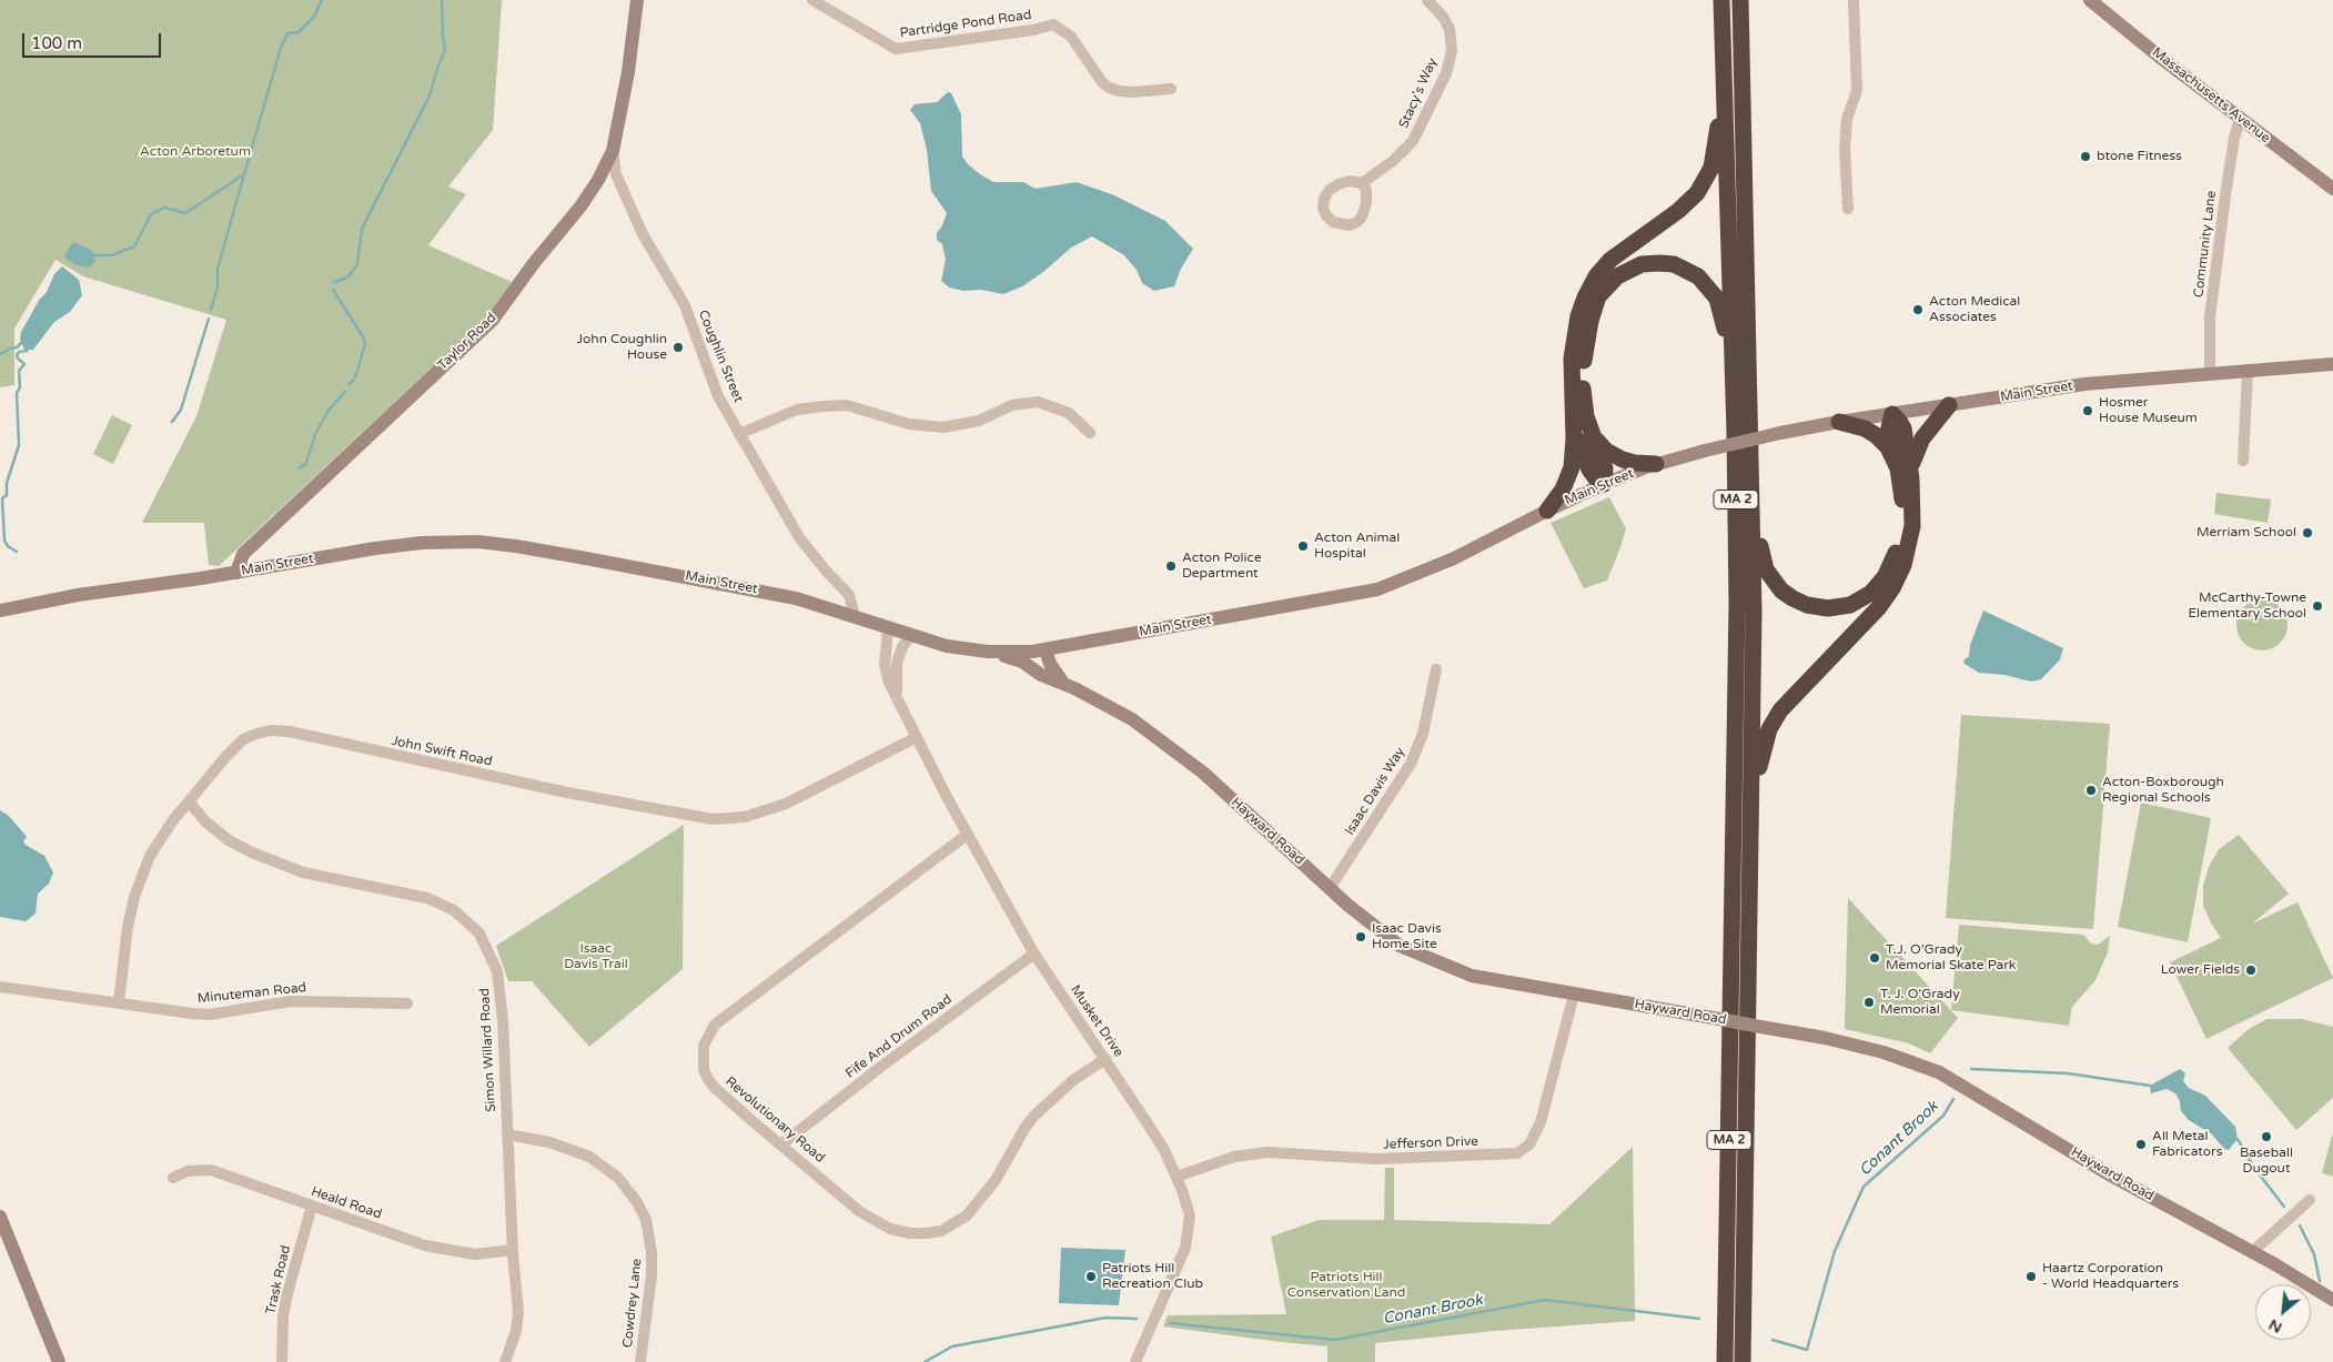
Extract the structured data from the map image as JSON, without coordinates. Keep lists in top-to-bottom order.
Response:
{
  "streets": {
    "highway": ["MA 2"],
    "main road": [
      "Massachusetts Avenue",
      "Taylor Road",
      "Main Street",
      "Hayward Road"
    ],
    "street": [
      "Partridge Pond Road",
      "Stacy's Way",
      "Community Lane",
      "Coughlin Street",
      "John Swift Road",
      "Isaac Davis Way",
      "Minuteman Road",
      "Musket Drive",
      "Fife And Drum Road",
      "Simon Willard Road",
      "Revolutionary Road",
      "Jefferson Drive",
      "Heald Road",
      "Trask Road",
      "Cowdrey Lane"
    ]
  },
  "crossings": [
    ["Massachusetts Avenue", "Community Lane"],
    ["Community Lane", "Main Street"],
    ["Taylor Road", "Coughlin Street"],
    ["Taylor Road", "Main Street"],
    ["Coughlin Street", "Main Street"],
    ["Main Street", "Hayward Road"],
    ["Main Street", "Musket Drive"],
    ["John Swift Road", "Minuteman Road"],
    ["John Swift Road", "Musket Drive"],
    ["John Swift Road", "Simon Willard Road"],
    ["Isaac Davis Way", "Hayward Road"],
    ["Hayward Road", "Jefferson Drive"],
    ["Musket Drive", "Fife And Drum Road"],
    ["Musket Drive", "Revolutionary Road"],
    ["Musket Drive", "Jefferson Drive"],
    ["Fife And Drum Road", "Revolutionary Road"],
    ["Simon Willard Road", "Heald Road"],
    ["Simon Willard Road", "Cowdrey Lane"],
    ["Heald Road", "Trask Road"]
  ],
  "water": ["Conant Brook"],
  "parks": ["Acton Arboretum", "Isaac Davis Trail", "Patriots Hill Conservation Land"],
  "places": [
    "btone Fitness",
    "Acton Medical Associates",
    "John Coughlin House",
    "Hosmer House Museum",
    "Merriam School",
    "Acton Animal Hospital",
    "Acton Police Department",
    "McCarthy-Towne Elementary School",
    "Acton-Boxborough Regional Schools",
    "Isaac Davis Home Site",
    "T.J. O’Grady Memorial Skate Park",
    "Lower Fields",
    "T. J. O'Grady Memorial",
    "Baseball Dugout",
    "All Metal Fabricators",
    "Patriots Hill Recreation Club",
    "Haartz Corporation - World Headquarters"
  ],
  "scale_bar": "100 m",
  "north": "bottom left"
}
